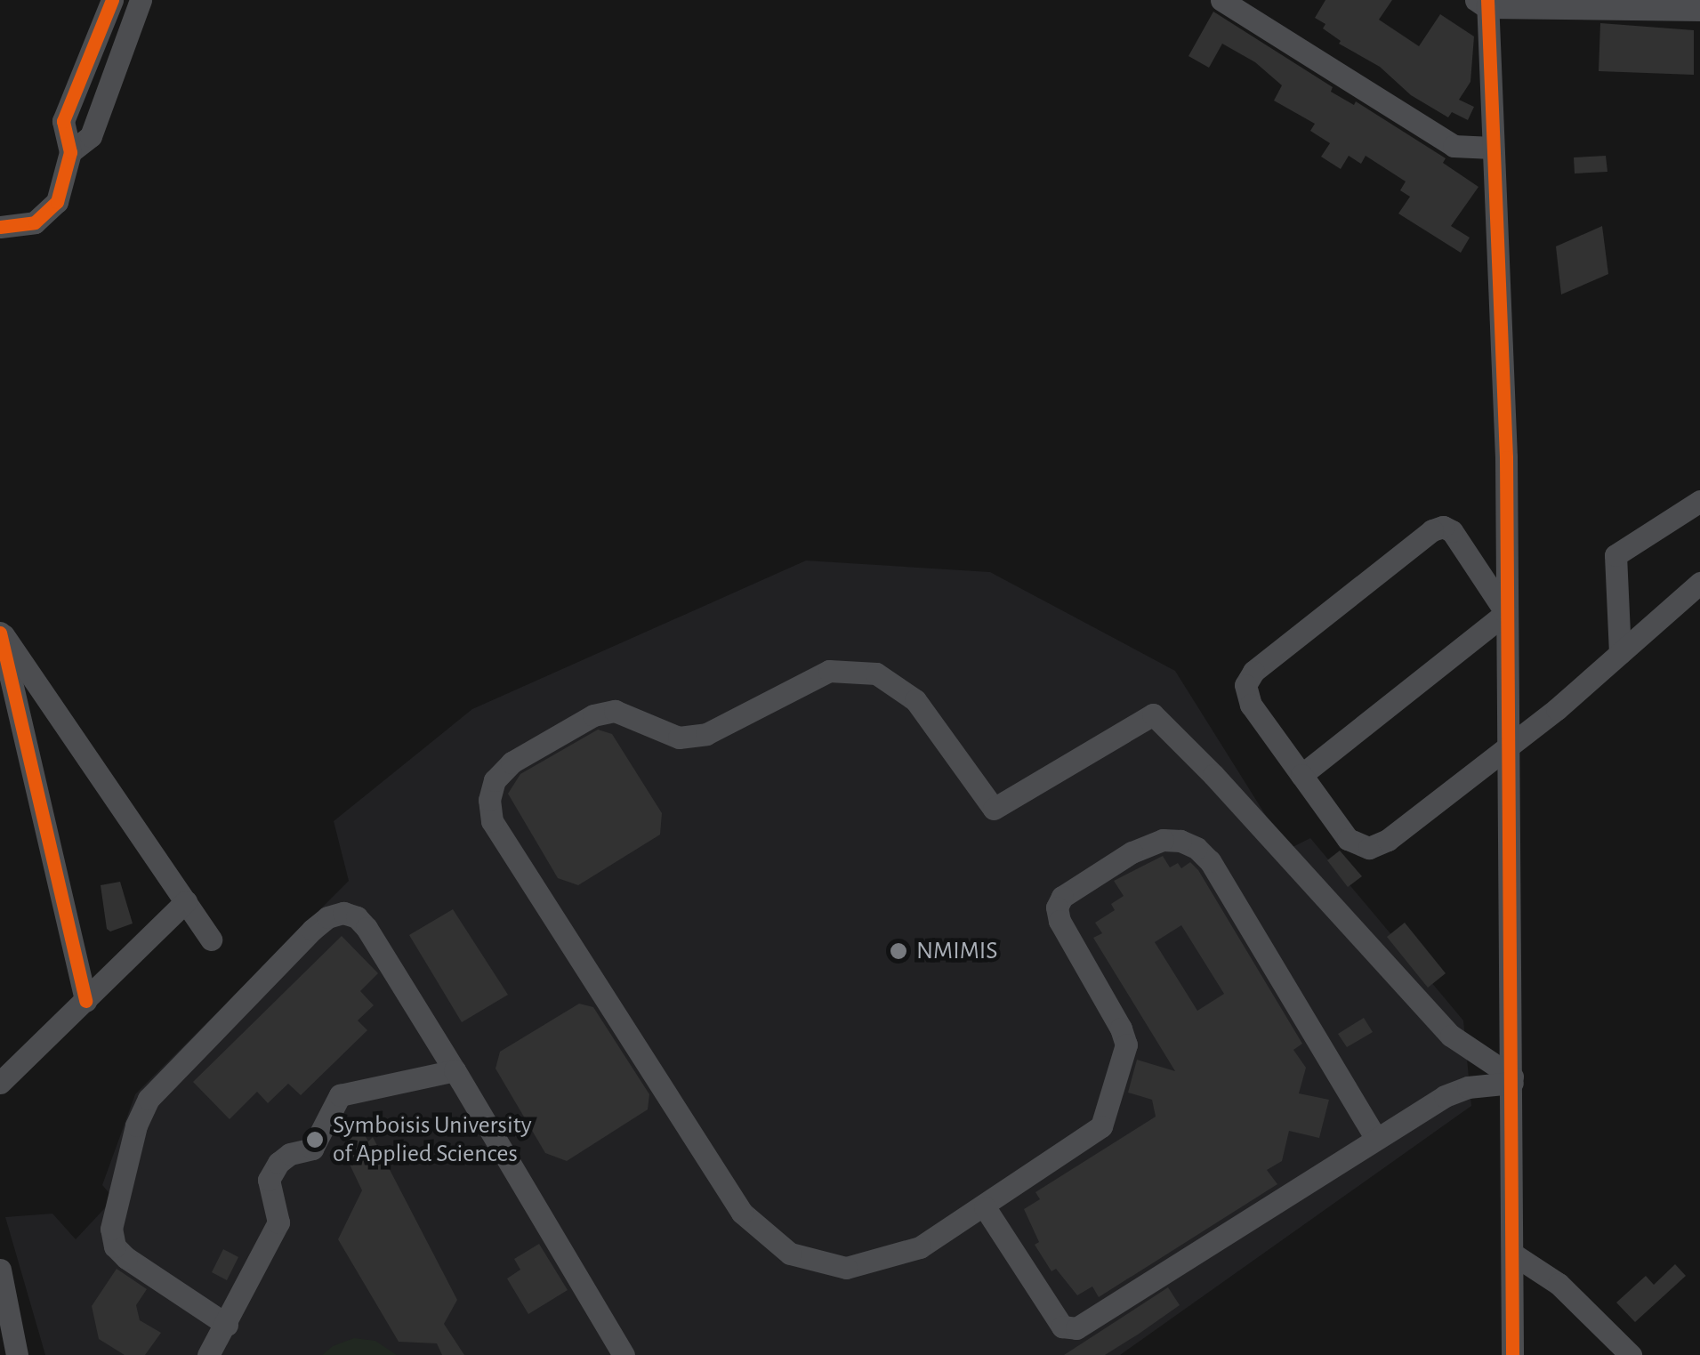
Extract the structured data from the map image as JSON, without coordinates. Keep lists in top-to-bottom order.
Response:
{
  "places": ["NMIMIS", "Symboisis University of Applied Sciences"]
}
